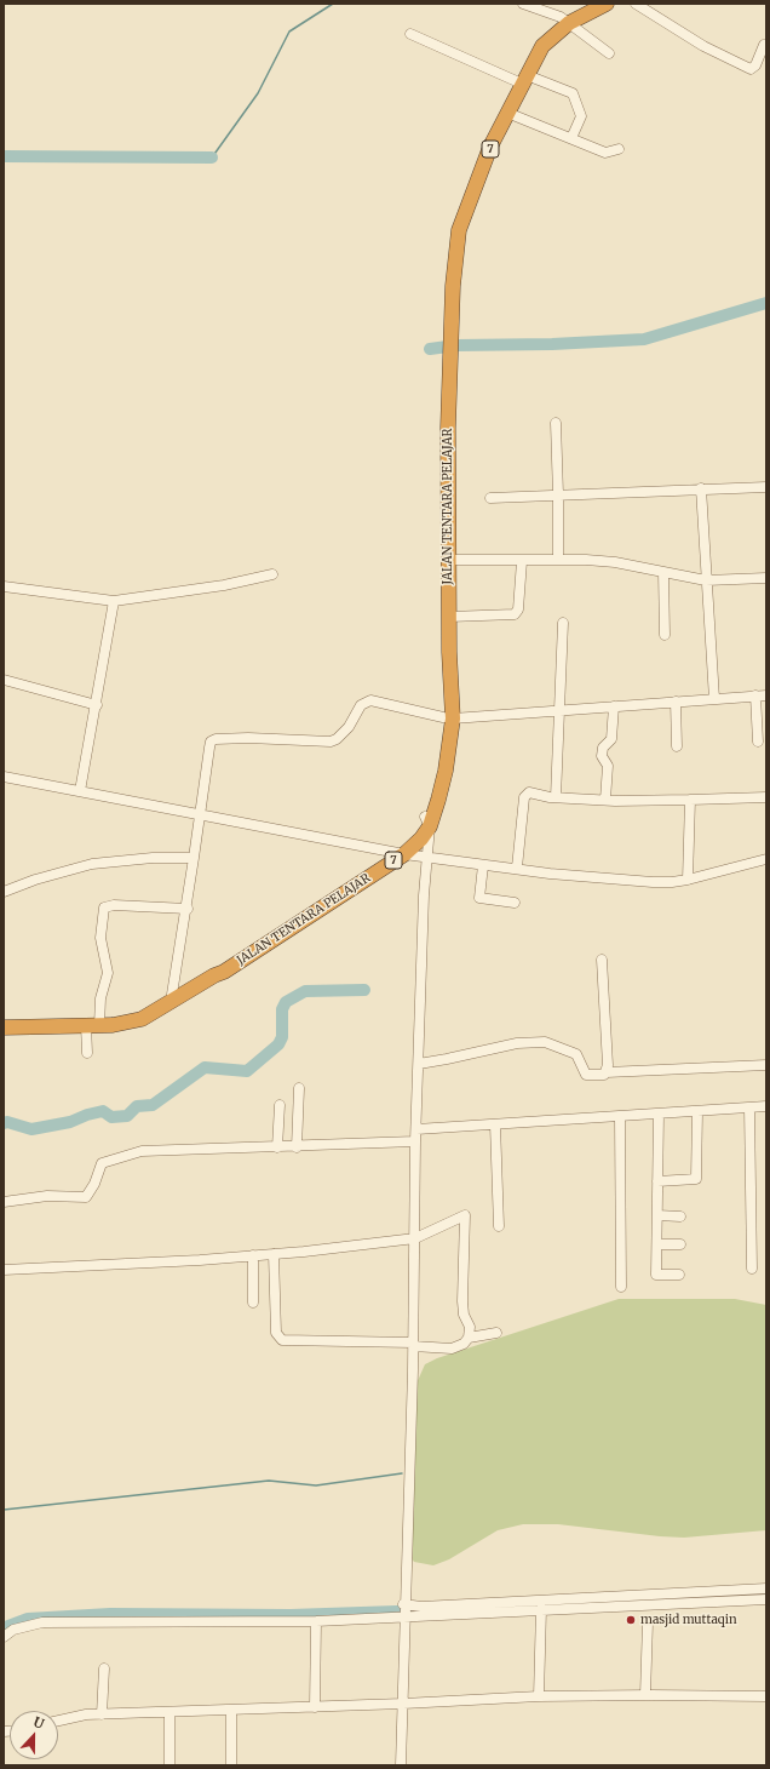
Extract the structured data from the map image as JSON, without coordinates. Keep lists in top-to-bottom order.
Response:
{
  "streets": {
    "highway": ["7", "JALAN TENTARA PELAJAR"]
  },
  "crossings": [
    ["7", "JALAN TENTARA PELAJAR"]
  ],
  "places": ["masjid muttaqin"],
  "north": "top"
}
